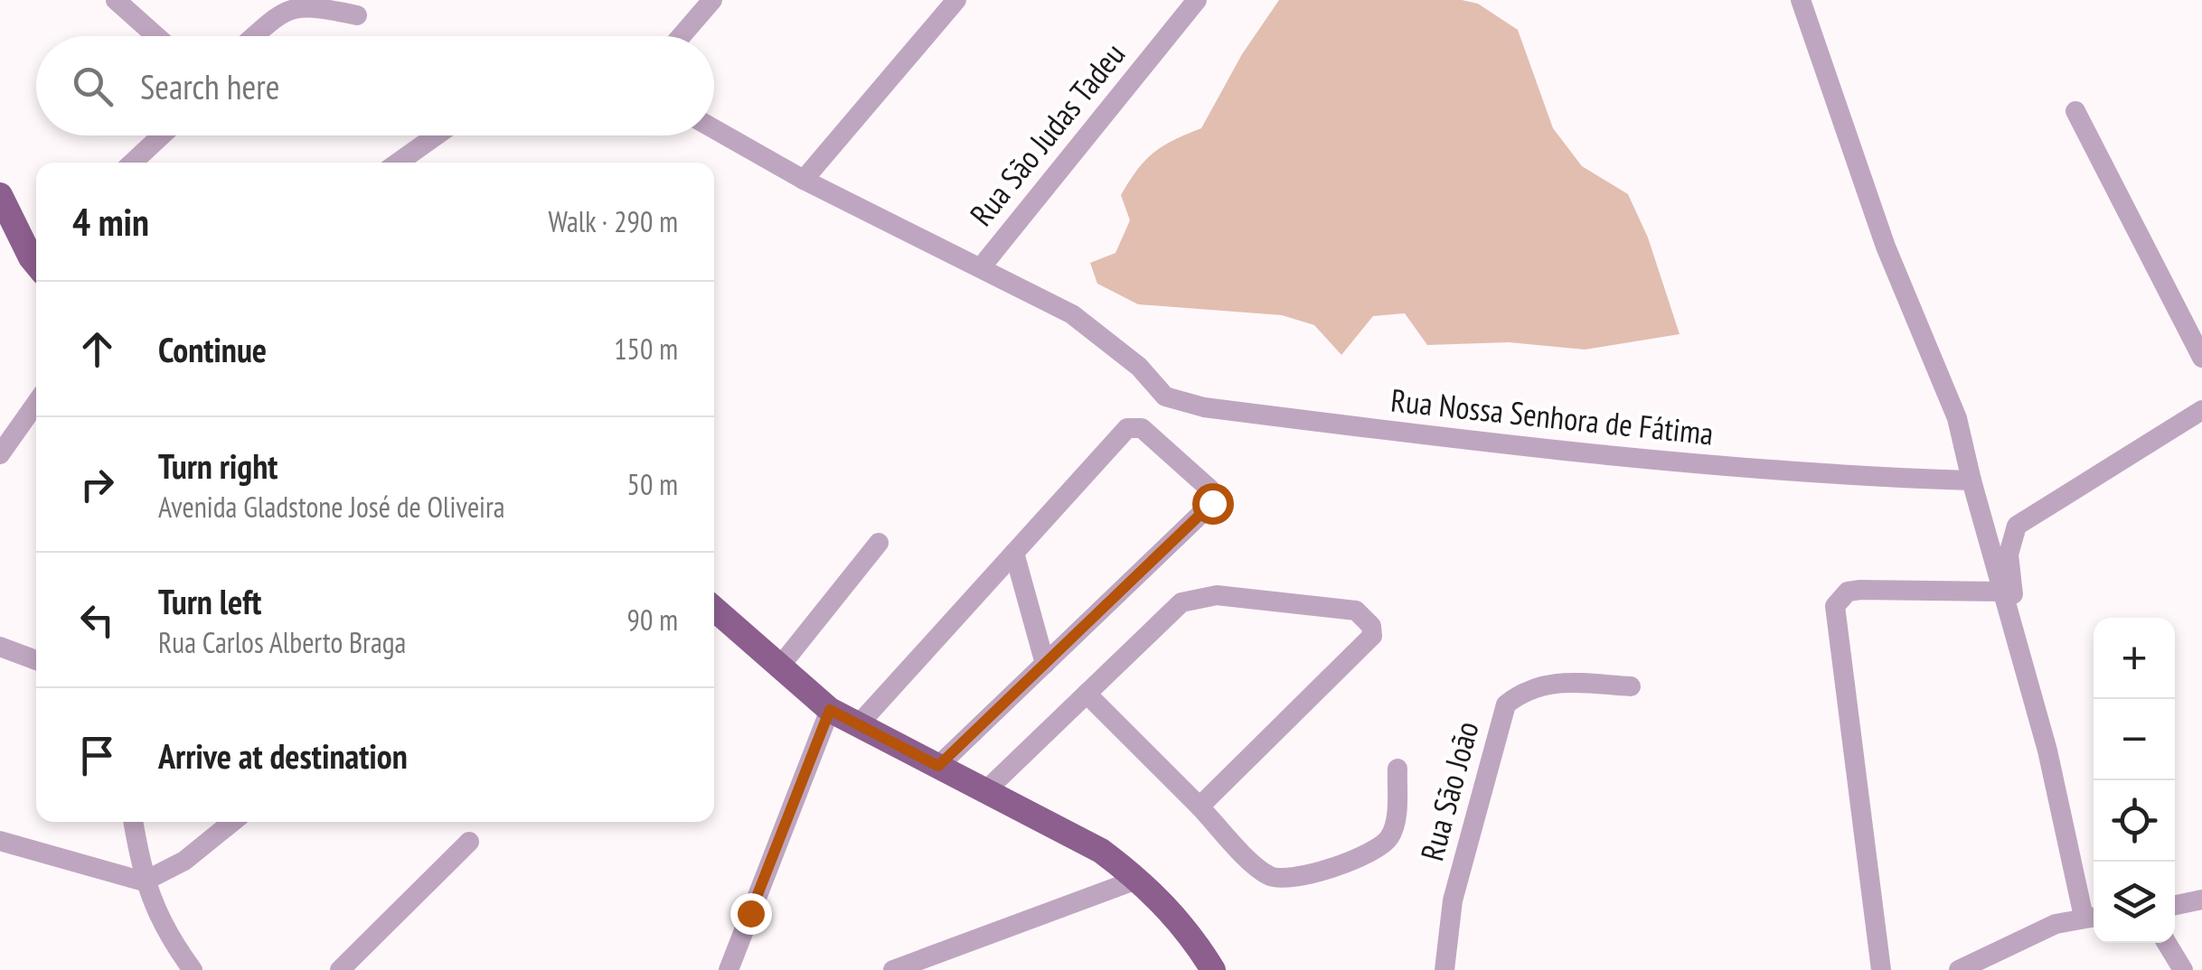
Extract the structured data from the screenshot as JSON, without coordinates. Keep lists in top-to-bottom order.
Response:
{
  "streets": {
    "street": ["Rua São Judas Tadeu", "Rua Nossa Senhora de Fátima", "Rua São João"]
  },
  "crossings": [
    ["Rua São Judas Tadeu", "Rua Nossa Senhora de Fátima"]
  ],
  "page": {
    "search": "Search here",
    "heading": ["4 min", "Walk · 290 m"],
    "list": [
      ["Continue", "150 m"],
      ["Turn right", "Avenida Gladstone José de Oliveira", "50 m"],
      ["Turn left", "Rua Carlos Alberto Braga", "90 m"],
      "Arrive at destination"
    ],
    "map_buttons": ["+", "−"]
  }
}
